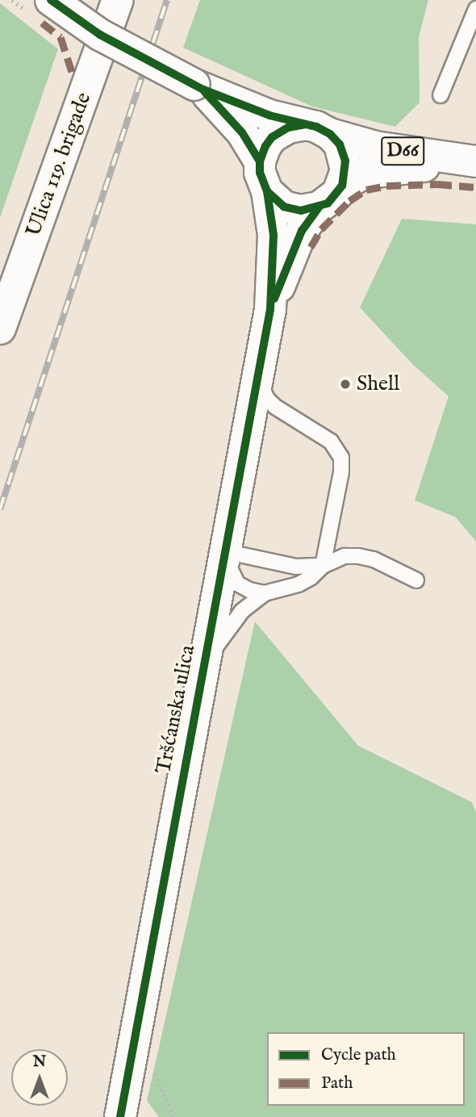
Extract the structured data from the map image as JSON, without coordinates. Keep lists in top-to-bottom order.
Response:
{
  "streets": {
    "main road": ["D66", "Ulica 119. brigade", "Tršćanska ulica"]
  },
  "places": ["Shell"],
  "legend": ["Cycle path", "Path"],
  "north": "top"
}
